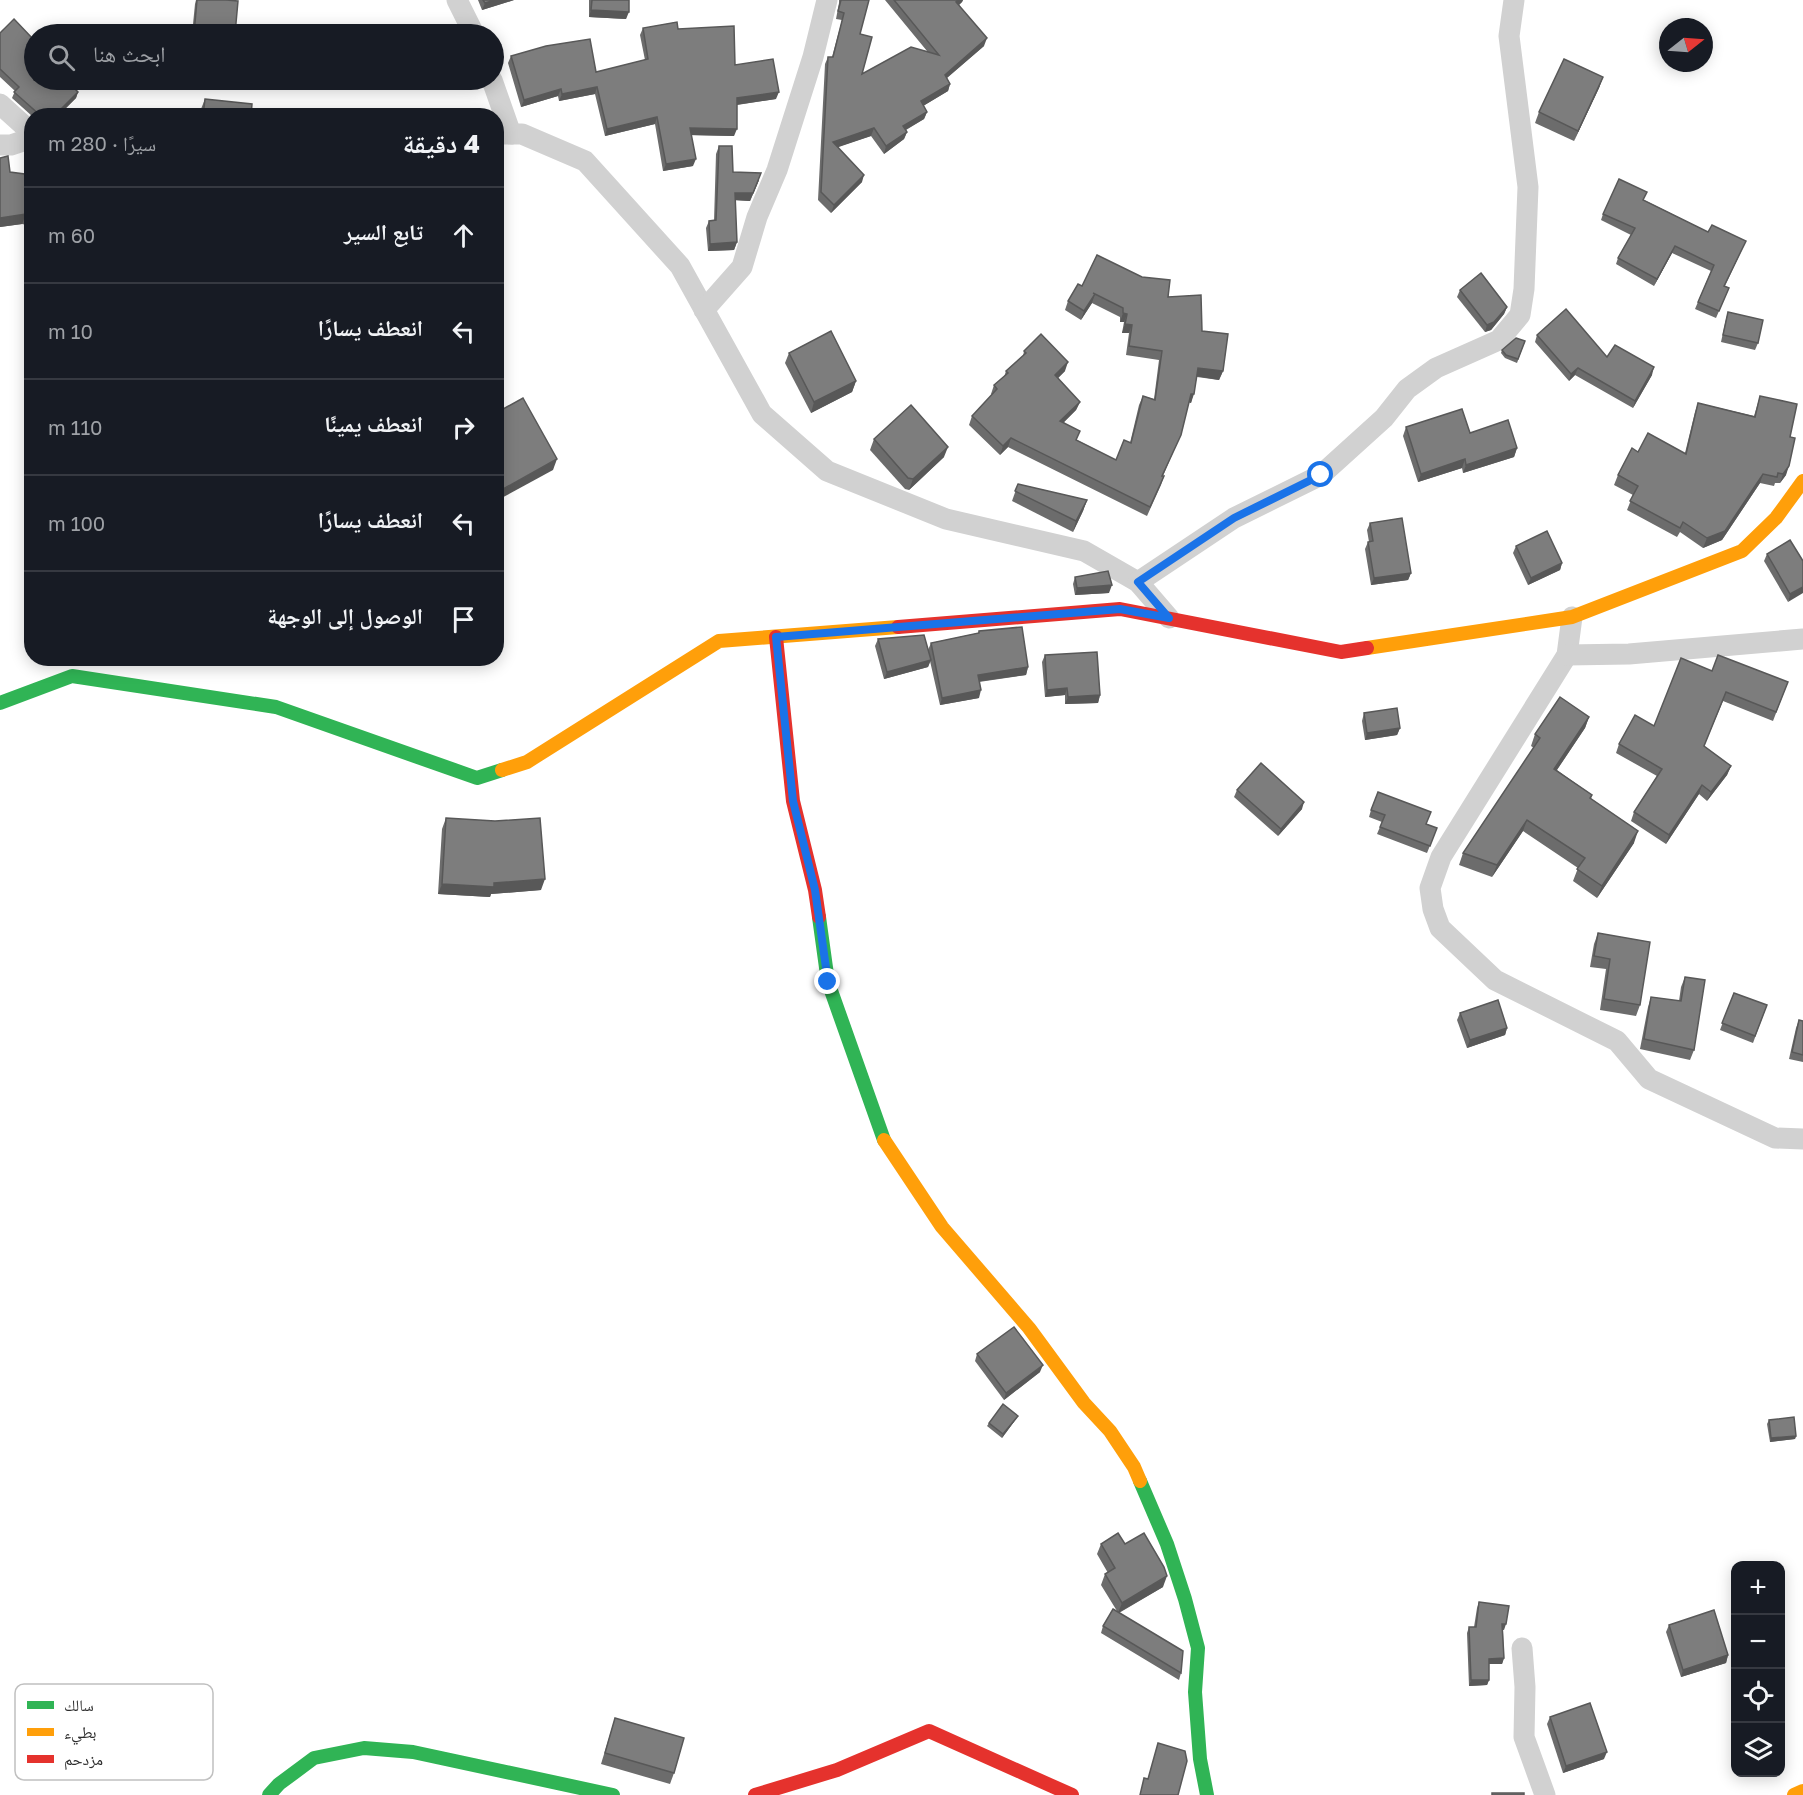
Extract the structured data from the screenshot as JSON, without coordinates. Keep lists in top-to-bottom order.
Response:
{
  "legend": ["سالك", "بطيء", "مزدحم"],
  "north": "right",
  "page": {
    "search": "ابحث هنا",
    "heading": ["4 دقيقة", "سيرًا · 280 m"],
    "list": [
      ["تابع السير", "60 m"],
      ["انعطف يسارًا", "10 m"],
      ["انعطف يمينًا", "110 m"],
      ["انعطف يسارًا", "100 m"],
      "الوصول إلى الوجهة"
    ],
    "map_buttons": ["+", "−"]
  }
}
